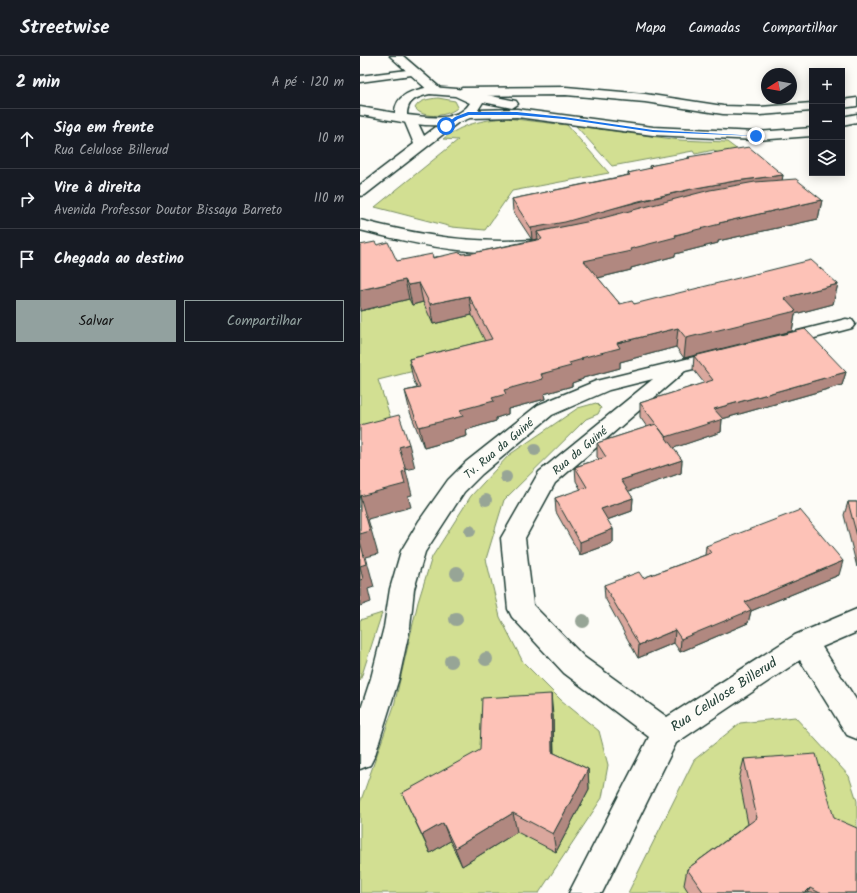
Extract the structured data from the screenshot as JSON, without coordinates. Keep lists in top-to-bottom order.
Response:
{
  "streets": {
    "street": ["Tv. Rua da Guiné", "Rua da Guiné", "Rua Celulose Billerud"]
  },
  "crossings": [
    ["Tv. Rua da Guiné", "Rua da Guiné"],
    ["Rua da Guiné", "Rua Celulose Billerud"]
  ],
  "north": "left",
  "page": {
    "header": "Streetwise",
    "nav": ["Mapa", "Camadas", "Compartilhar"],
    "heading": ["2 min", "A pé · 120 m"],
    "map_buttons": ["+", "−"],
    "list": [
      ["Siga em frente", "Rua Celulose Billerud", "10 m"],
      ["Vire à direita", "Avenida Professor Doutor Bissaya Barreto", "110 m"],
      "Chegada ao destino"
    ],
    "buttons": ["Salvar", "Compartilhar"]
  }
}
